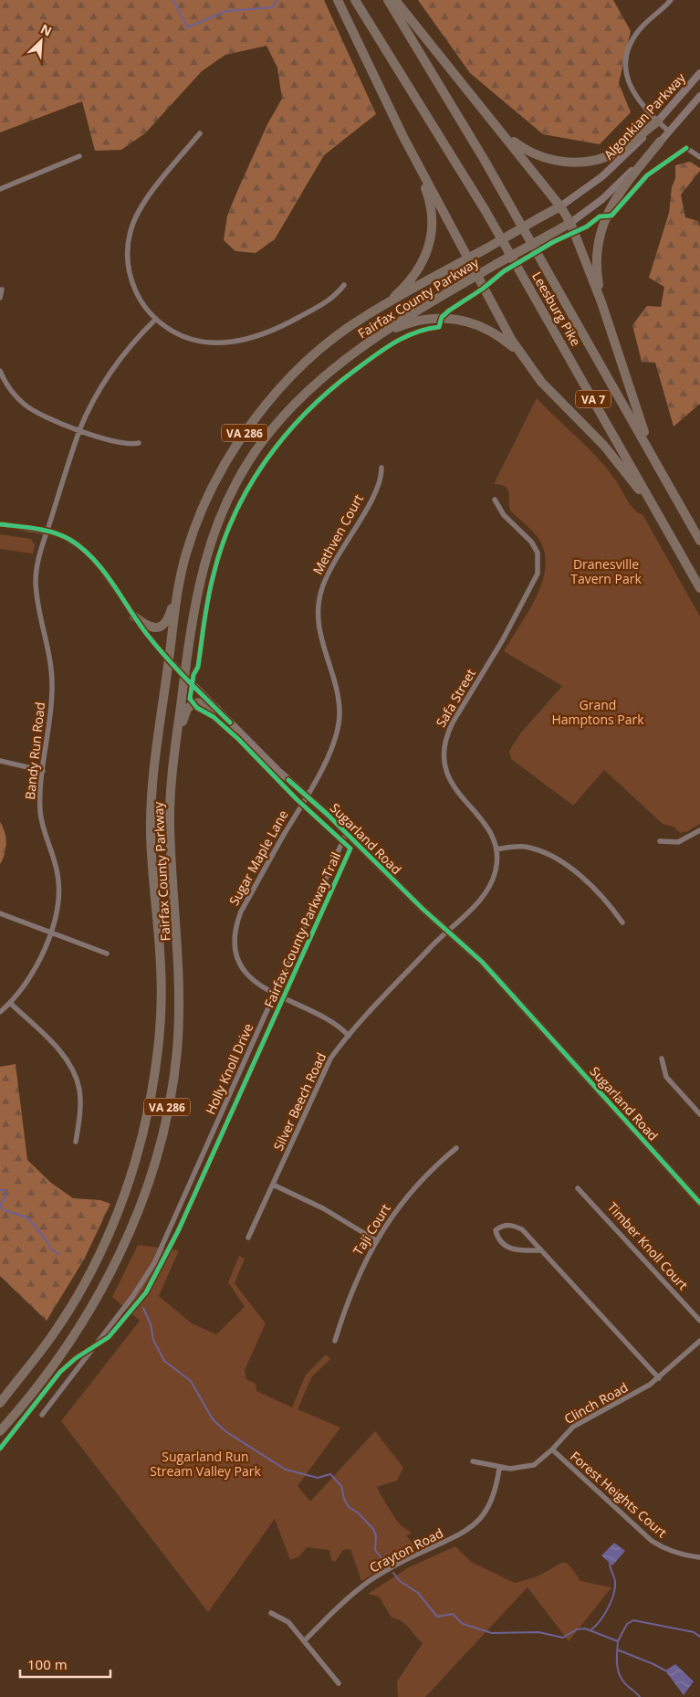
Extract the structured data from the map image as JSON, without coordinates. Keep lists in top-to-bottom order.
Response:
{
  "streets": {
    "highway": [
      "Fairfax County Parkway",
      "Leesburg Pike",
      "VA 7",
      "VA 286"
    ],
    "street": [
      "Algonkian Parkway",
      "Methven Court",
      "Safa Street",
      "Bandy Run Road",
      "Sugarland Road",
      "Sugar Maple Lane",
      "Holly Knoll Drive",
      "Silver Beech Road",
      "Taji Court",
      "Timber Knoll Court",
      "Clinch Road",
      "Forest Heights Court",
      "Crayton Road"
    ],
    "cycle path": ["Fairfax County Parkway Trail"]
  },
  "crossings": [
    ["Algonkian Parkway", "Fairfax County Parkway"],
    ["Fairfax County Parkway", "Sugarland Road"],
    ["Methven Court", "Sugarland Road"],
    ["Methven Court", "Sugar Maple Lane"],
    ["Safa Street", "Sugarland Road"],
    ["Safa Street", "Silver Beech Road"],
    ["Bandy Run Road", "Sugarland Road"],
    ["Sugarland Road", "Sugar Maple Lane"],
    ["Sugarland Road", "Holly Knoll Drive"],
    ["Sugarland Road", "Silver Beech Road"],
    ["Sugar Maple Lane", "Holly Knoll Drive"],
    ["Sugar Maple Lane", "Silver Beech Road"],
    ["Clinch Road", "Forest Heights Court"],
    ["Clinch Road", "Crayton Road"]
  ],
  "parks": ["Dranesville Tavern Park", "Grand Hamptons Park", "Sugarland Run Stream Valley Park"],
  "scale_bar": "100 m",
  "north": "top right"
}
